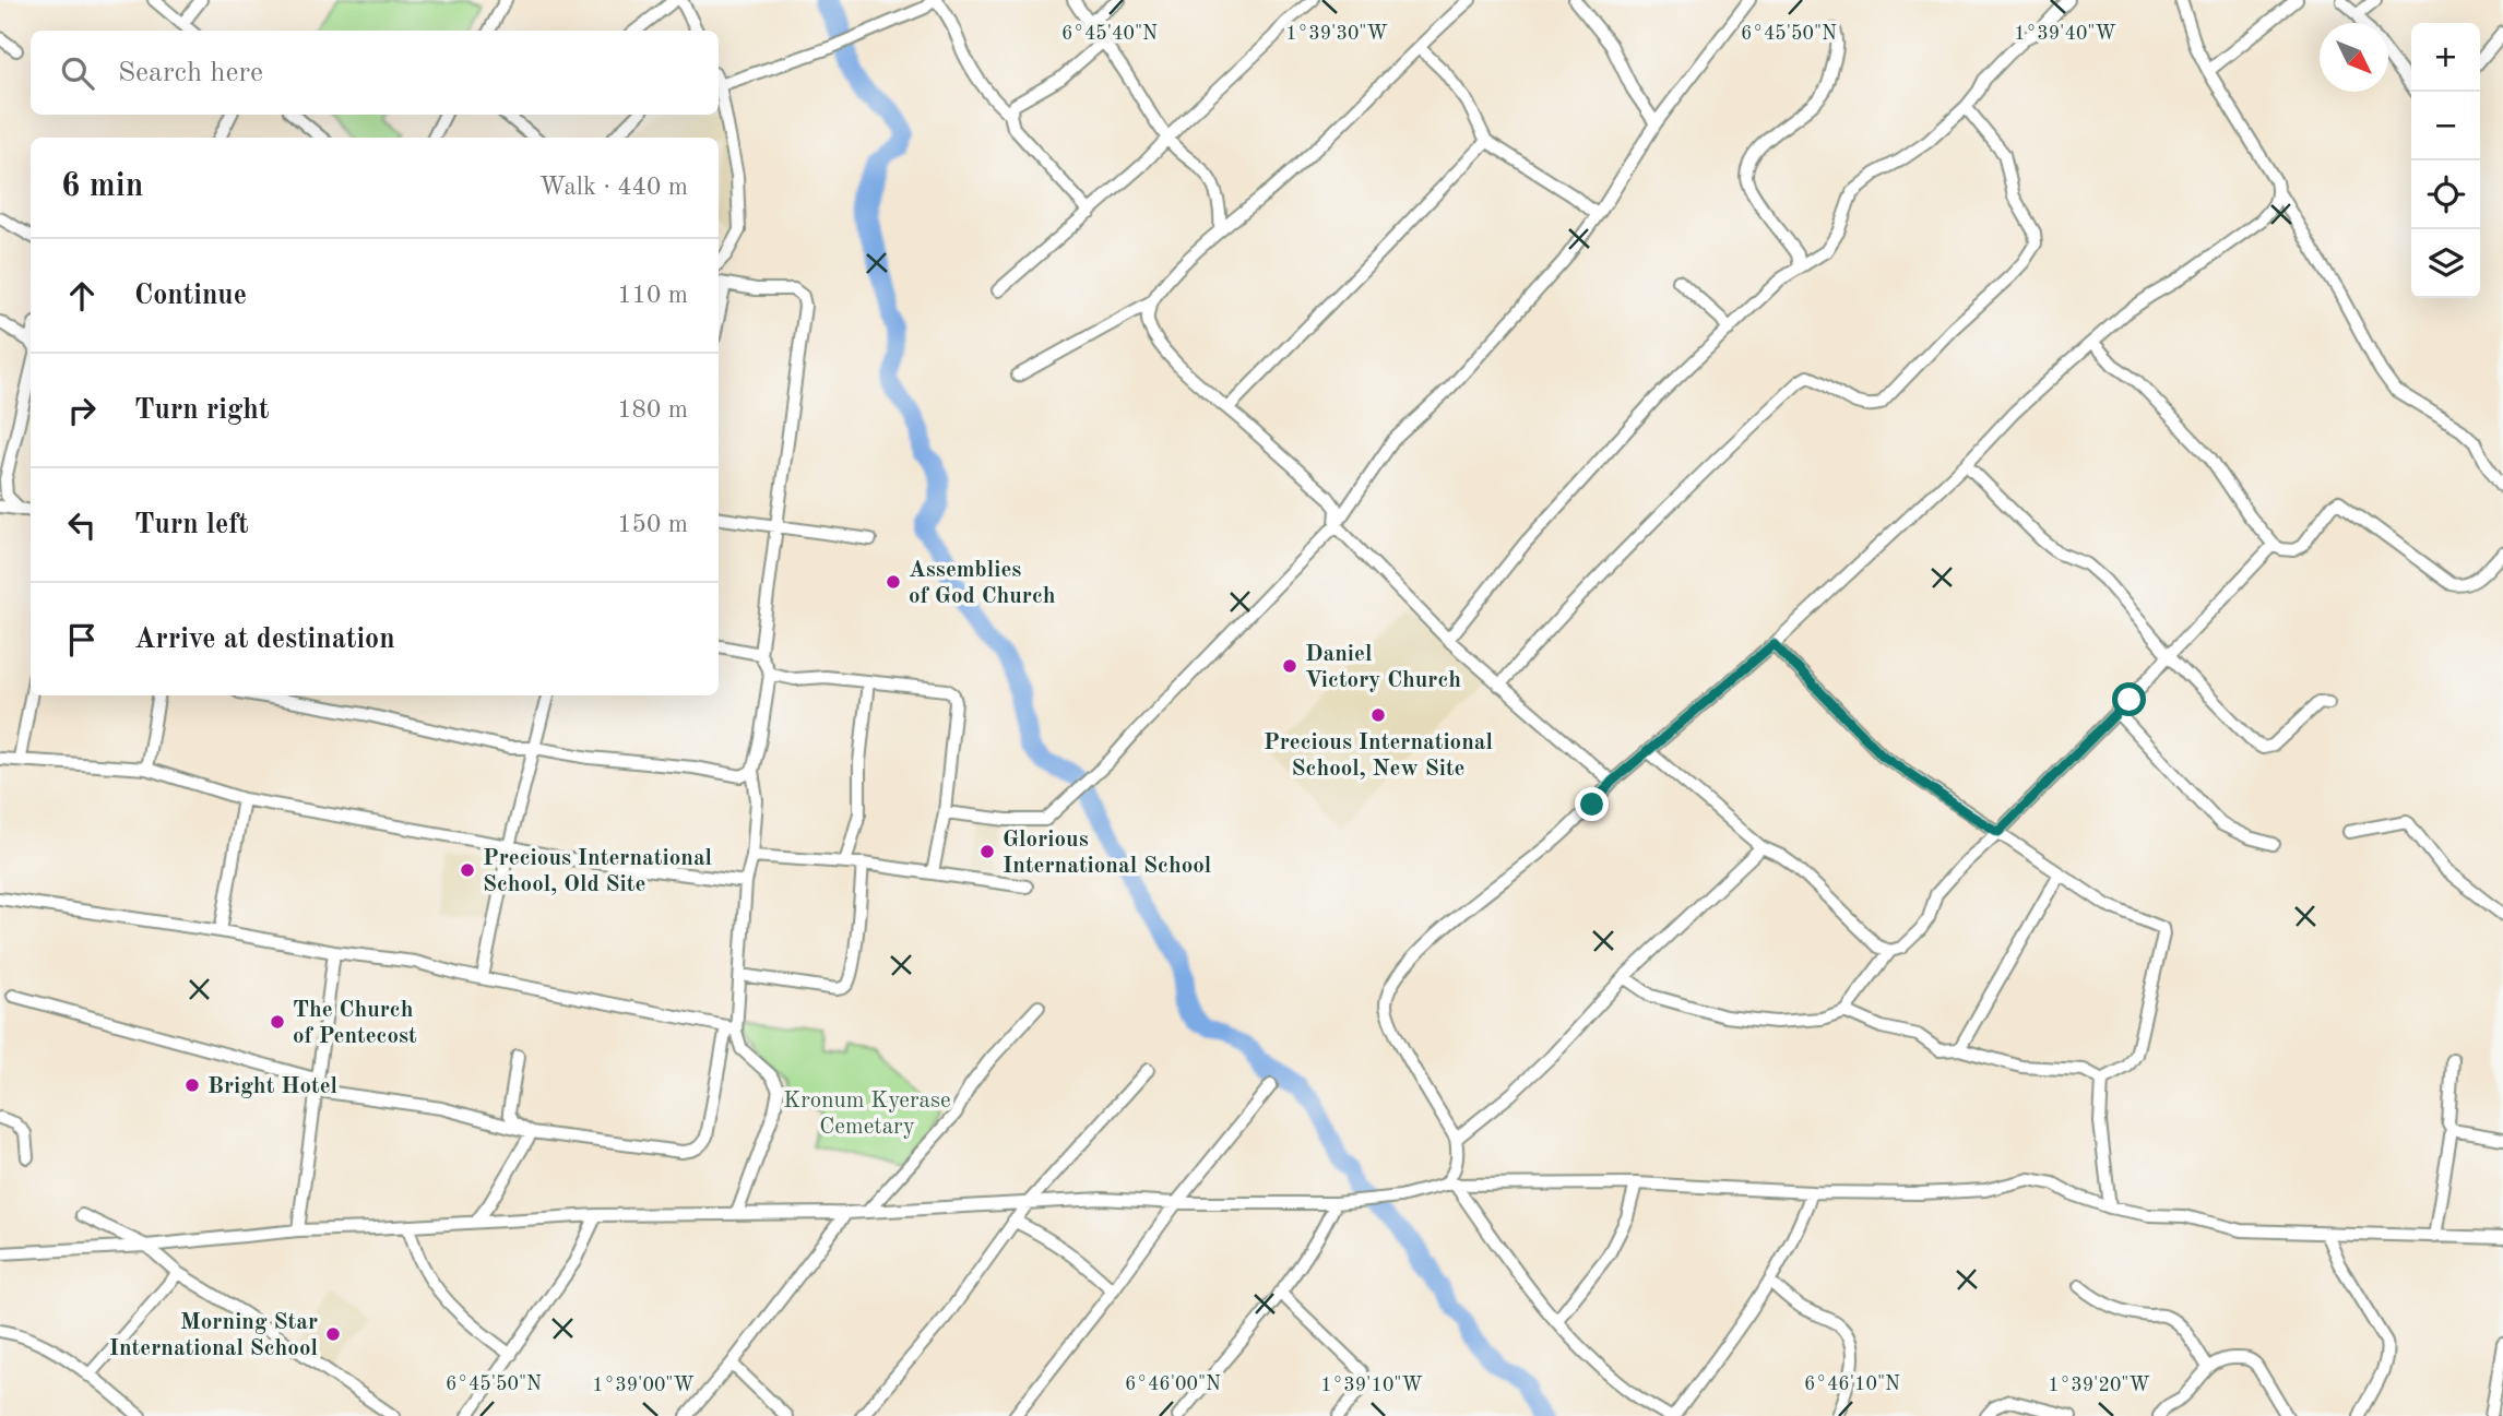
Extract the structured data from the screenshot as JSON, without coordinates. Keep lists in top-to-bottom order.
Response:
{
  "parks": ["Kronum Kyerase Cemetary"],
  "places": [
    "Assemblies of God Church",
    "Daniel Victory Church",
    "Precious International School, New Site",
    "Glorious International School",
    "Precious International School, Old Site",
    "The Church of Pentecost",
    "Bright Hotel",
    "Morning Star International School"
  ],
  "north": "bottom right",
  "page": {
    "map_buttons": ["+", "−"],
    "search": "Search here",
    "heading": ["6 min", "Walk · 440 m"],
    "list": [
      ["Continue", "110 m"],
      ["Turn right", "180 m"],
      ["Turn left", "150 m"],
      "Arrive at destination"
    ]
  },
  "coordinates": [
    "1°39'30\"W",
    "1°39'40\"W",
    "6°45'40\"N",
    "6°45'50\"N",
    "6°46'00\"N",
    "6°46'10\"N",
    "1°39'00\"W",
    "1°39'10\"W",
    "1°39'20\"W"
  ]
}
